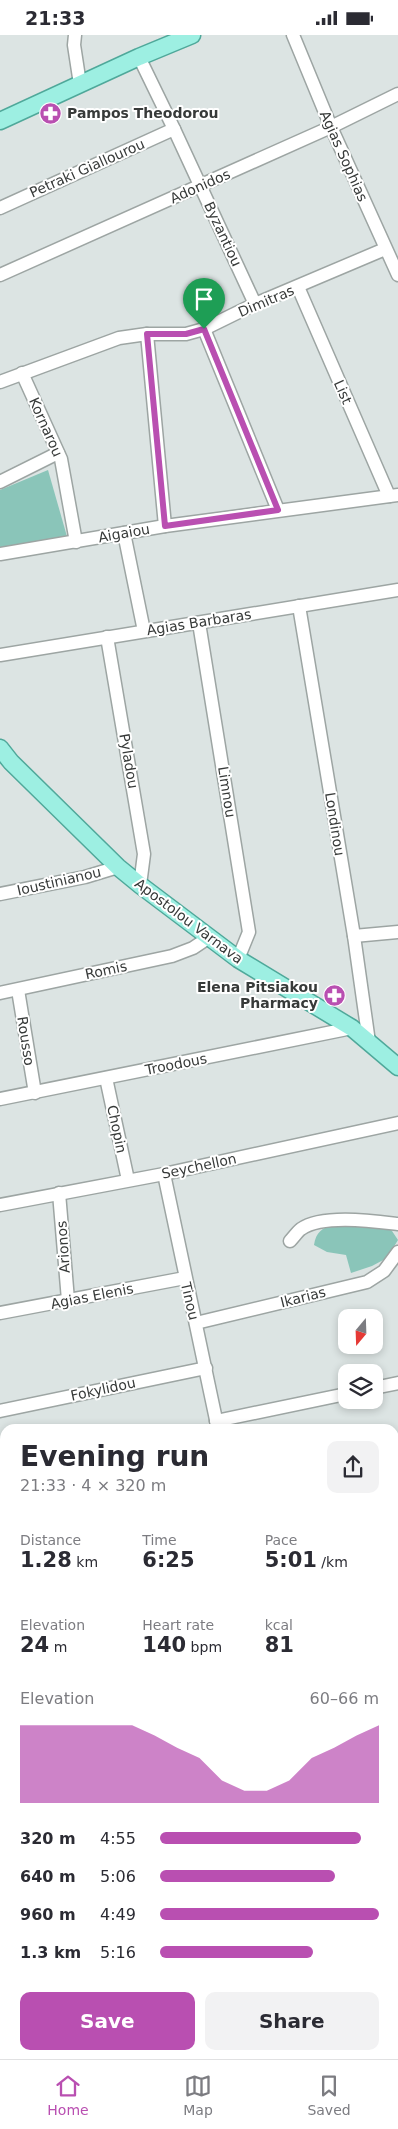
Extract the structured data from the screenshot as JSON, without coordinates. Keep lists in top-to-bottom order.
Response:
{
  "streets": {
    "main road": ["Apostolou Varnava"],
    "street": [
      "Agias Sophias",
      "Petraki Giallourou",
      "Adonidos",
      "Byzantiou",
      "Dimitras",
      "List",
      "Kornarou",
      "Aigaiou",
      "Agias Barbaras",
      "Pyladou",
      "Limnou",
      "Londinou",
      "Ioustinianou",
      "Romis",
      "Rousso",
      "Troodous",
      "Chopin",
      "Seychellon",
      "Arionos",
      "Agias Elenis",
      "Ikarias",
      "Tinou",
      "Fokylidou"
    ]
  },
  "crossings": [
    ["Agias Sophias", "Adonidos"],
    ["Agias Sophias", "Dimitras"],
    ["Petraki Giallourou", "Byzantiou"],
    ["Adonidos", "Byzantiou"],
    ["Byzantiou", "Dimitras"],
    ["Dimitras", "List"],
    ["Dimitras", "Kornarou"],
    ["List", "Aigaiou"],
    ["Kornarou", "Aigaiou"],
    ["Agias Barbaras", "Pyladou"],
    ["Agias Barbaras", "Limnou"],
    ["Agias Barbaras", "Londinou"],
    ["Pyladou", "Apostolou Varnava"],
    ["Limnou", "Apostolou Varnava"],
    ["Londinou", "Apostolou Varnava"],
    ["Ioustinianou", "Apostolou Varnava"],
    ["Apostolou Varnava", "Romis"],
    ["Apostolou Varnava", "Troodous"],
    ["Romis", "Rousso"],
    ["Rousso", "Troodous"],
    ["Troodous", "Chopin"],
    ["Chopin", "Seychellon"],
    ["Seychellon", "Arionos"],
    ["Seychellon", "Tinou"],
    ["Arionos", "Agias Elenis"],
    ["Agias Elenis", "Tinou"],
    ["Ikarias", "Tinou"],
    ["Tinou", "Fokylidou"]
  ],
  "places": {
    "pharmacy": ["Pampos Theodorou", "Elena Pitsiakou Pharmacy"]
  },
  "north": "bottom",
  "page": {
    "status": "21:33",
    "heading": ["Evening run", "21:33 · 4 × 320 m"],
    "stats": [
      ["Distance", "1.28 km"],
      ["Time", "6:25"],
      ["Pace", "5:01 /km"],
      ["Elevation", "24 m"],
      ["Heart rate", "140 bpm"],
      ["kcal", "81"]
    ],
    "chart": ["Elevation", "60–66 m"],
    "list": [
      {
        "name": "320 m",
        "note": "4:55"
      },
      {
        "name": "640 m",
        "note": "5:06"
      },
      {
        "name": "960 m",
        "note": "4:49"
      },
      {
        "name": "1.3 km",
        "note": "5:16"
      }
    ],
    "buttons": ["Save", "Share"],
    "tabs": ["Home", "Map", "Saved"]
  }
}
